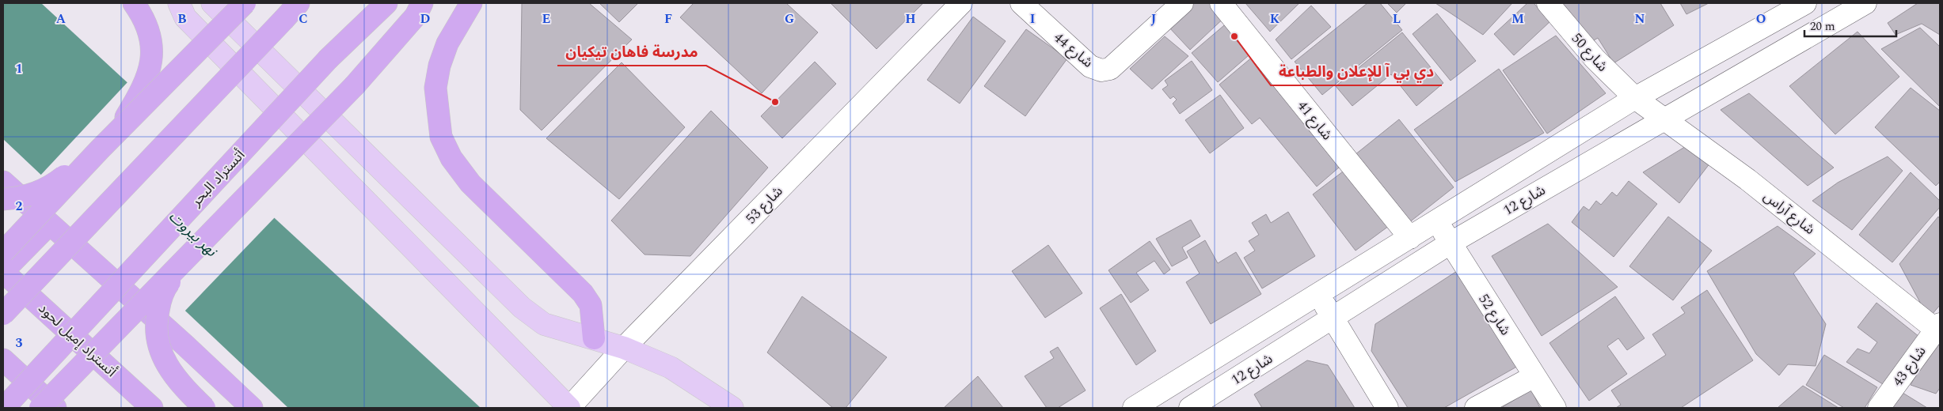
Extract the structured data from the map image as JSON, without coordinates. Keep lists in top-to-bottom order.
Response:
{
  "streets": {
    "highway": ["أتستراد البحر", "أتستراد إميل لحود"],
    "street": [
      "شارع 44",
      "شارع 50",
      "شارع 41",
      "شارع 12",
      "شارع 53",
      "شارع آراس",
      "شارع 52",
      "شارع 43"
    ]
  },
  "crossings": [
    ["شارع 50", "شارع 12"],
    ["شارع 50", "شارع آراس"],
    ["شارع 41", "شارع 12"],
    ["شارع 12", "شارع آراس"],
    ["شارع 12", "شارع 52"],
    ["شارع آراس", "شارع 43"]
  ],
  "water": ["نهر بيروت"],
  "places": ["دي بي آ للإعلان والطباعة", "مدرسة فاهان تيكيان"],
  "scale_bar": "20 m",
  "grid": {
    "columns": [
      "A",
      "B",
      "C",
      "D",
      "E",
      "F",
      "G",
      "H",
      "I",
      "J",
      "K",
      "L",
      "M",
      "N",
      "O"
    ],
    "rows": ["1", "2", "3"]
  }
}
